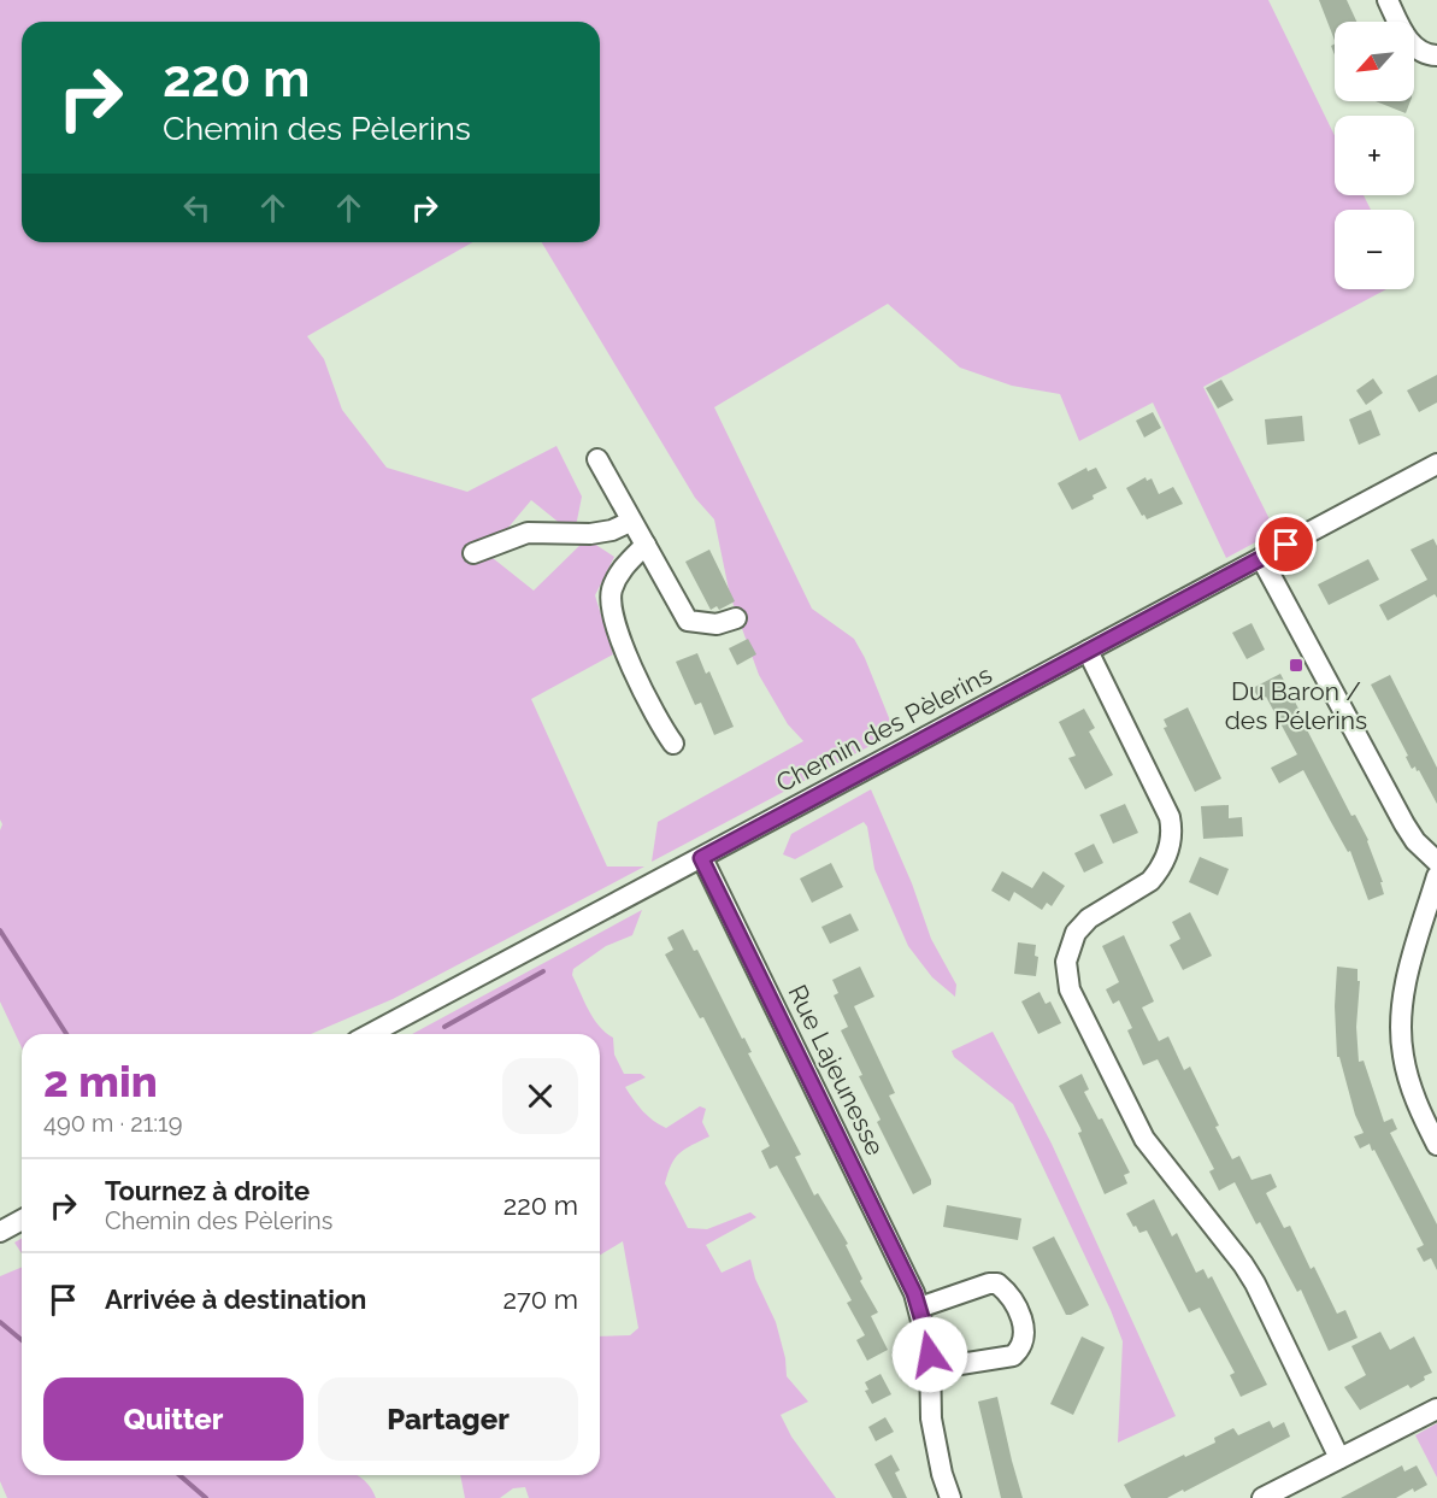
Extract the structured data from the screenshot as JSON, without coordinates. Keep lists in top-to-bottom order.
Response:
{
  "streets": {
    "street": ["Chemin des Pèlerins", "Rue Lajeunesse"]
  },
  "crossings": [
    ["Chemin des Pèlerins", "Rue Lajeunesse"]
  ],
  "places": {
    "transit": ["Du Baron / des Pélerins"]
  },
  "north": "bottom left",
  "page": {
    "map_buttons": ["+", "−"],
    "turn": ["220 m", "Chemin des Pèlerins"],
    "heading": ["2 min", "490 m · 21:19"],
    "list": [
      {
        "name": "Tournez à droite",
        "note": "Chemin des Pèlerins",
        "value": "220 m"
      },
      {
        "name": "Arrivée à destination",
        "value": "270 m"
      }
    ],
    "buttons": ["Quitter", "Partager"]
  }
}
